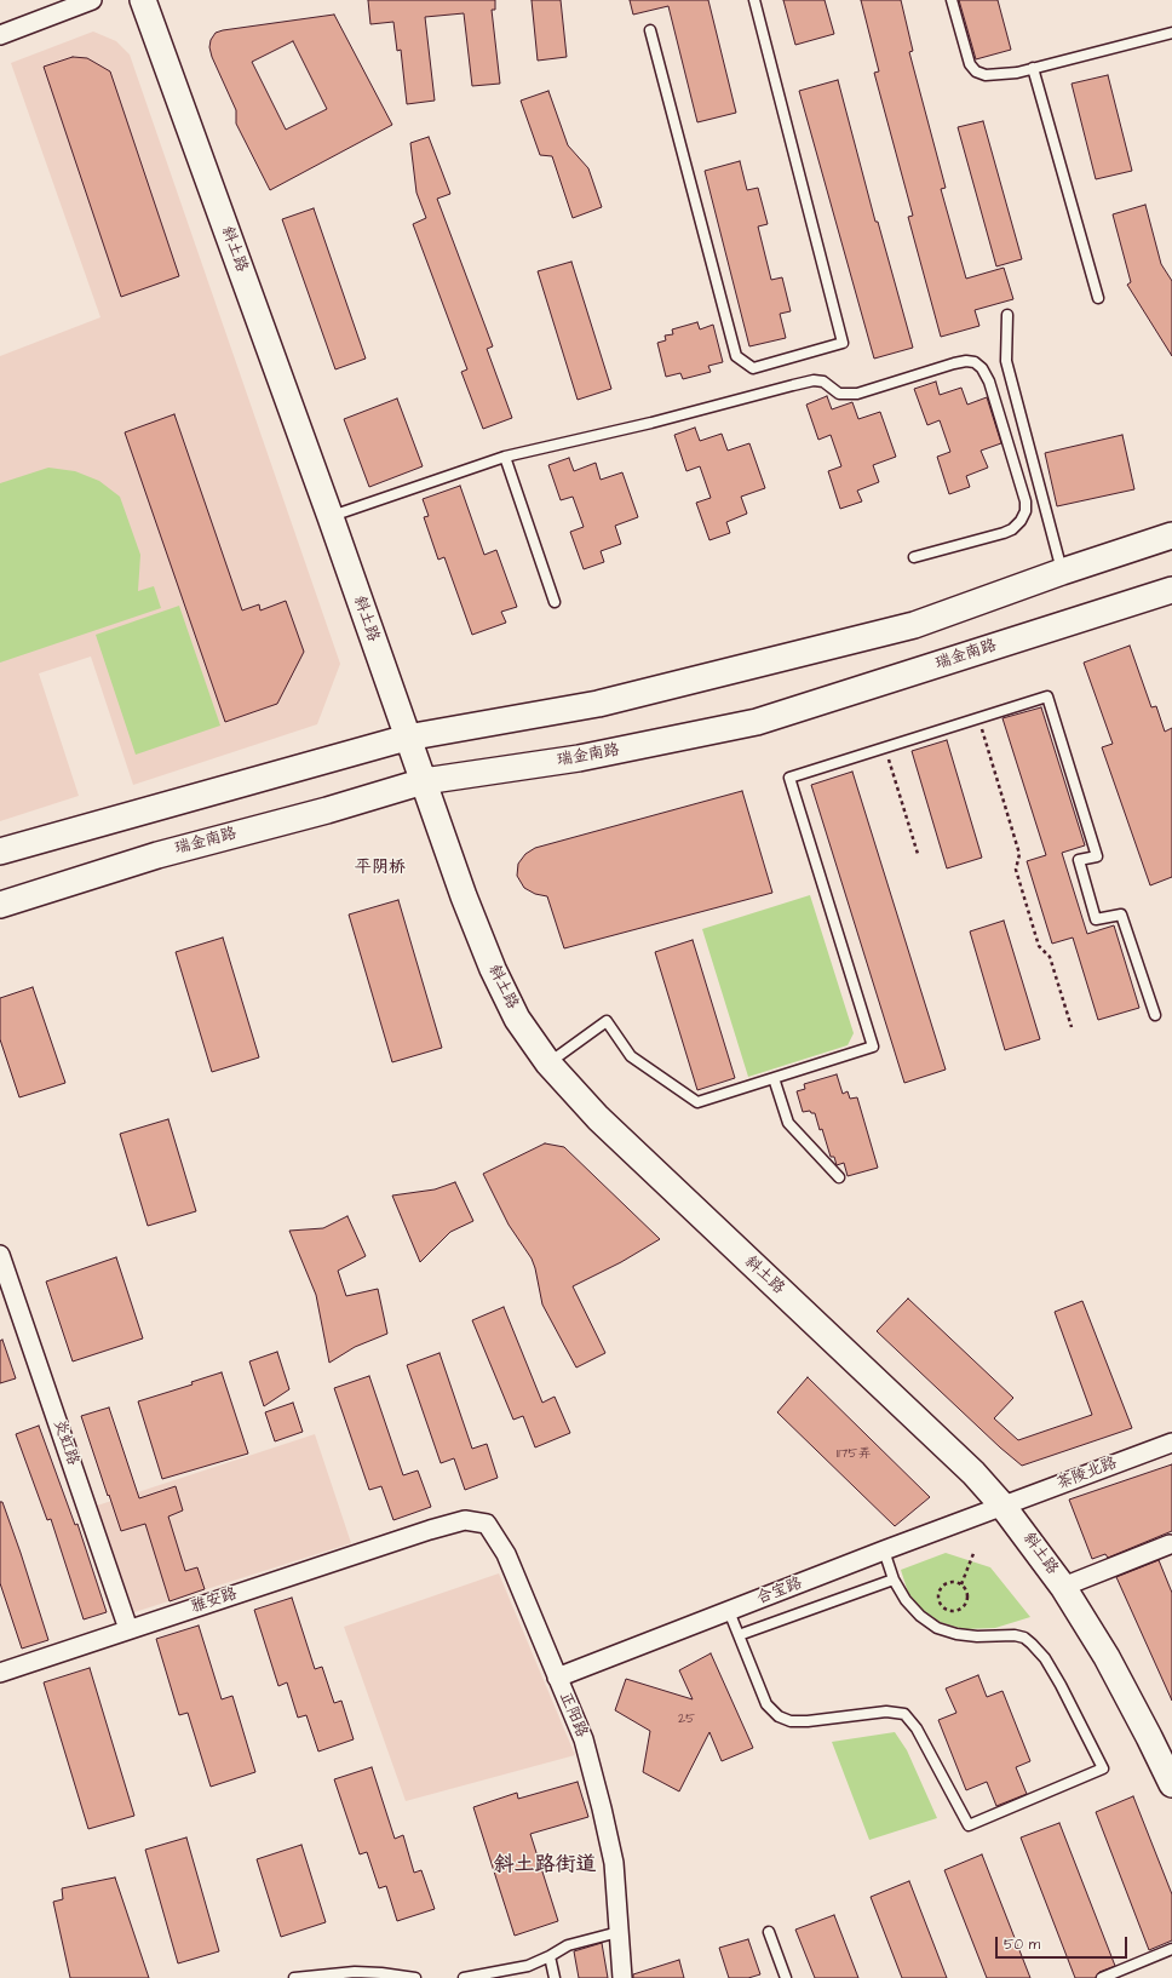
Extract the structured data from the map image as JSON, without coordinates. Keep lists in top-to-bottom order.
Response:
{
  "streets": {
    "main road": ["斜土路", "瑞金南路"],
    "street": [
      "炎虹路",
      "茶陵北路",
      "合宝路",
      "雅安路",
      "正阳路"
    ]
  },
  "crossings": [
    ["斜土路", "瑞金南路"],
    ["斜土路", "茶陵北路"],
    ["斜土路", "合宝路"],
    ["炎虹路", "雅安路"],
    ["茶陵北路", "合宝路"],
    ["合宝路", "正阳路"],
    ["雅安路", "正阳路"]
  ],
  "districts": ["平阴桥", "斜土路街道"],
  "house_numbers": ["1175弄", "25"],
  "scale_bar": "50 m"
}
